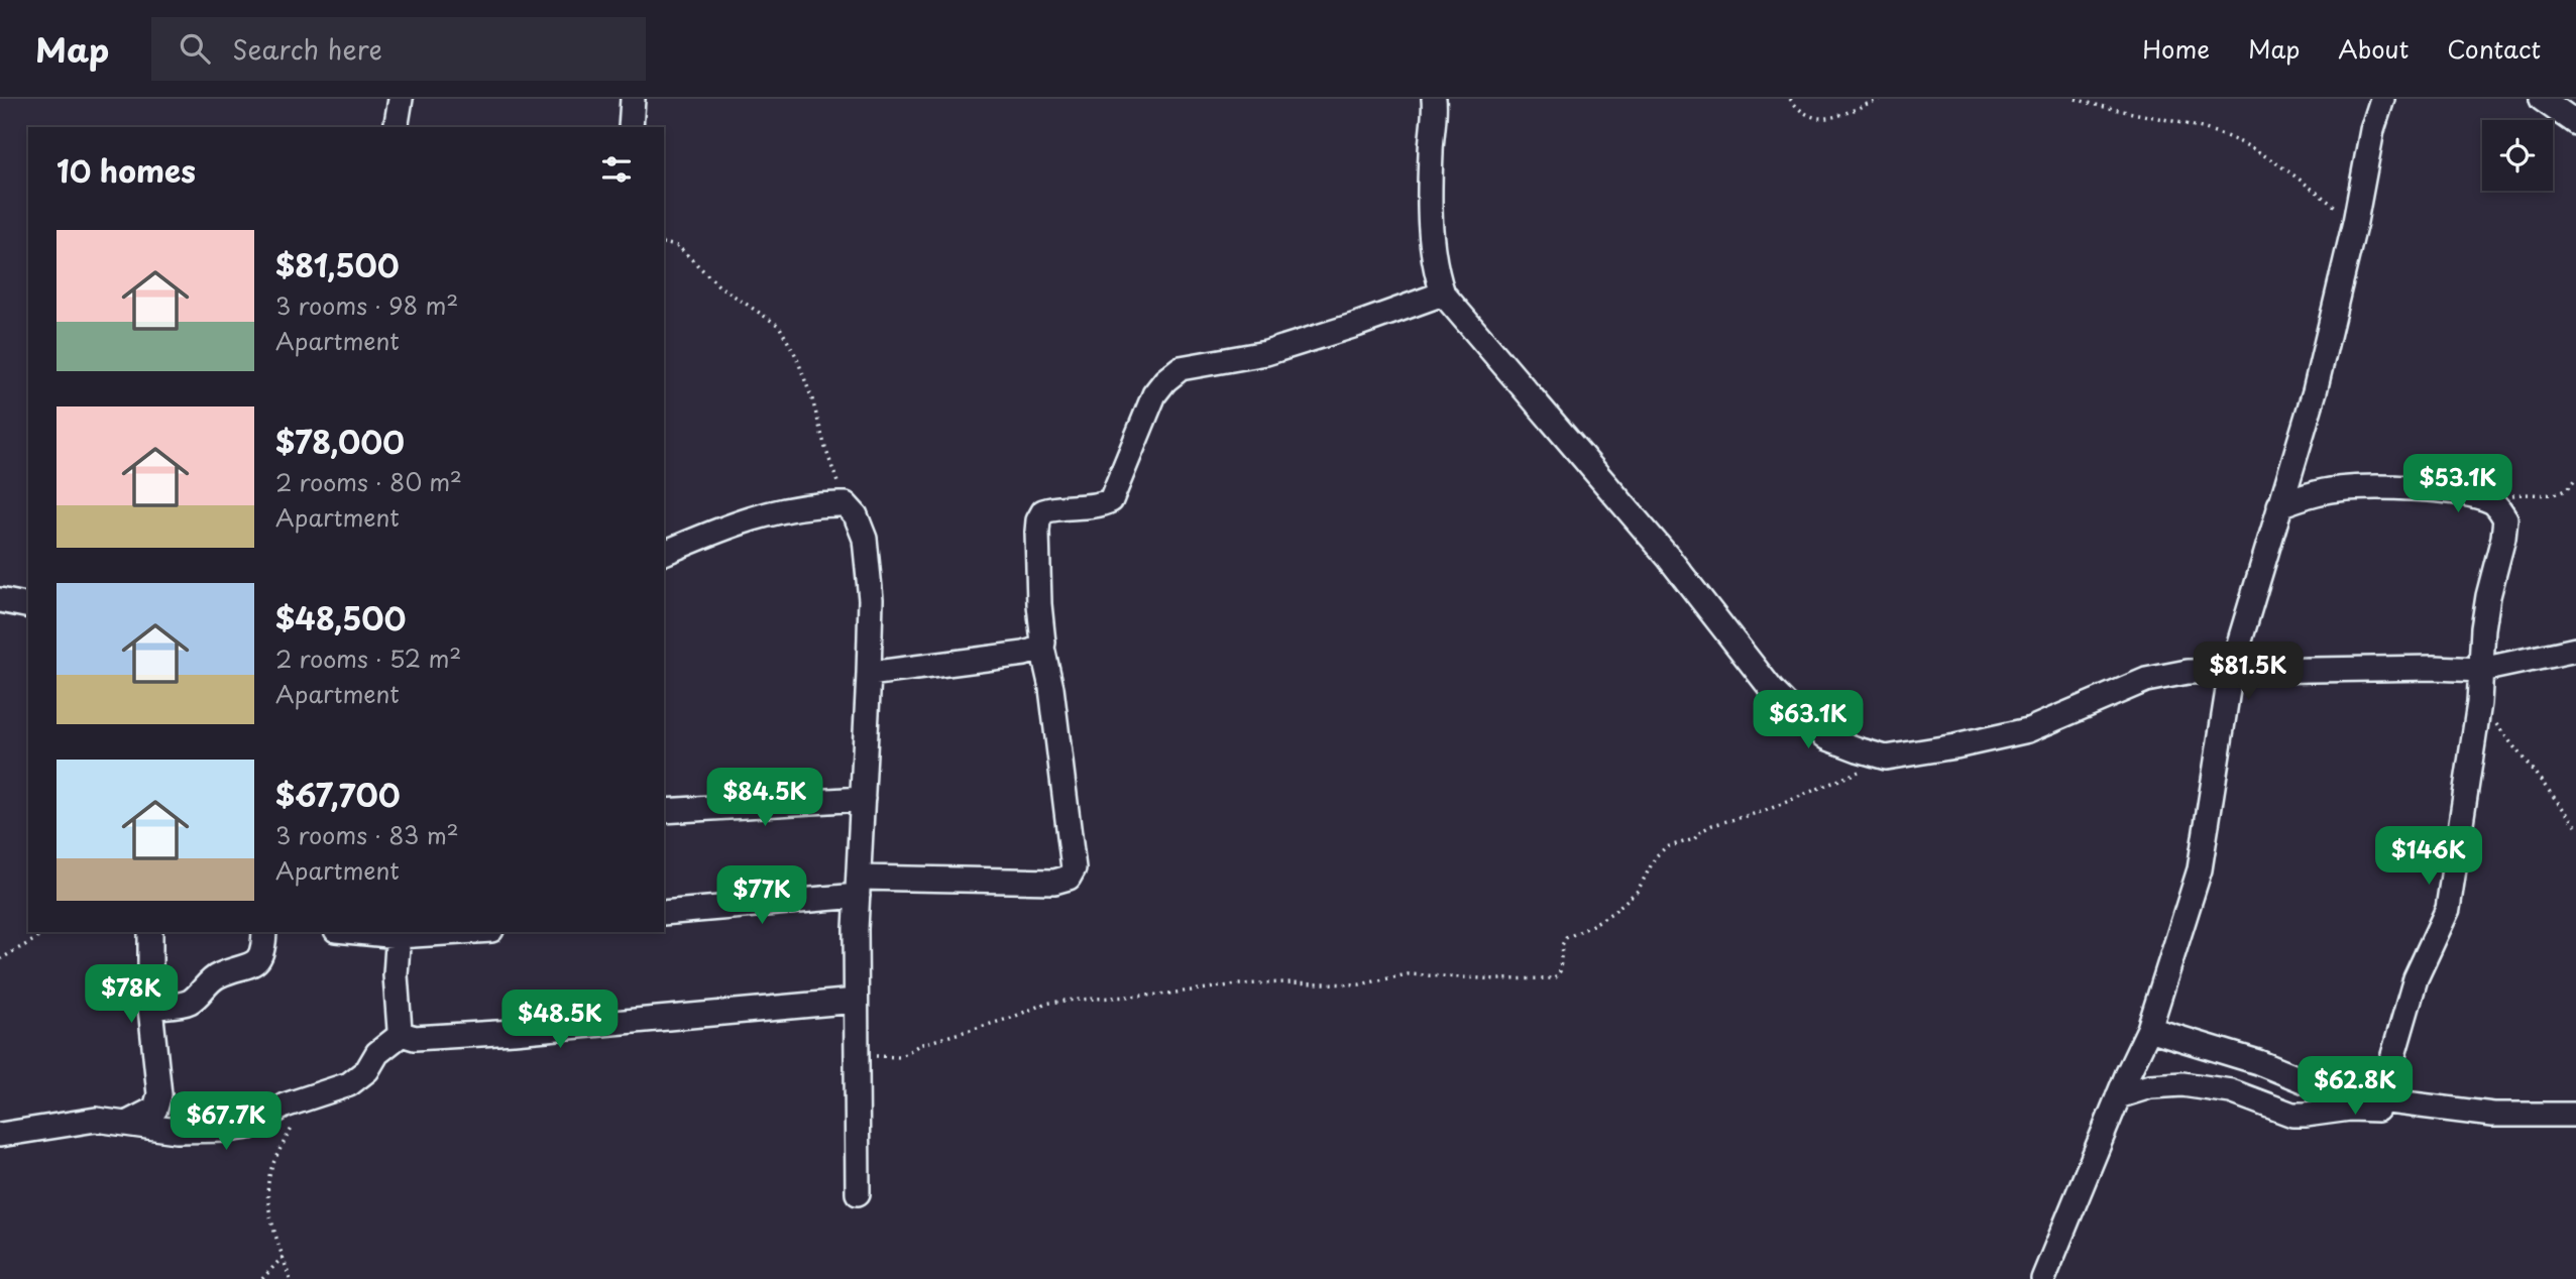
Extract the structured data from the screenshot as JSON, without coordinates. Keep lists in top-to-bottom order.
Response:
{
  "page": {
    "header": "Map",
    "search": "Search here",
    "nav": [
      "Home",
      "Map",
      "About",
      "Contact"
    ],
    "heading": "10 homes",
    "list": [
      {
        "name": "$81,500",
        "note": "3 rooms · 98 m² · Apartment"
      },
      {
        "name": "$78,000",
        "note": "2 rooms · 80 m² · Apartment"
      },
      {
        "name": "$48,500",
        "note": "2 rooms · 52 m² · Apartment"
      },
      {
        "name": "$67,700",
        "note": "3 rooms · 83 m² · Apartment"
      }
    ],
    "price": [
      "$53.1K",
      "$81.5K",
      "$63.1K",
      "$84.5K",
      "$146K",
      "$77K",
      "$78K",
      "$48.5K",
      "$62.8K",
      "$67.7K"
    ]
  }
}
